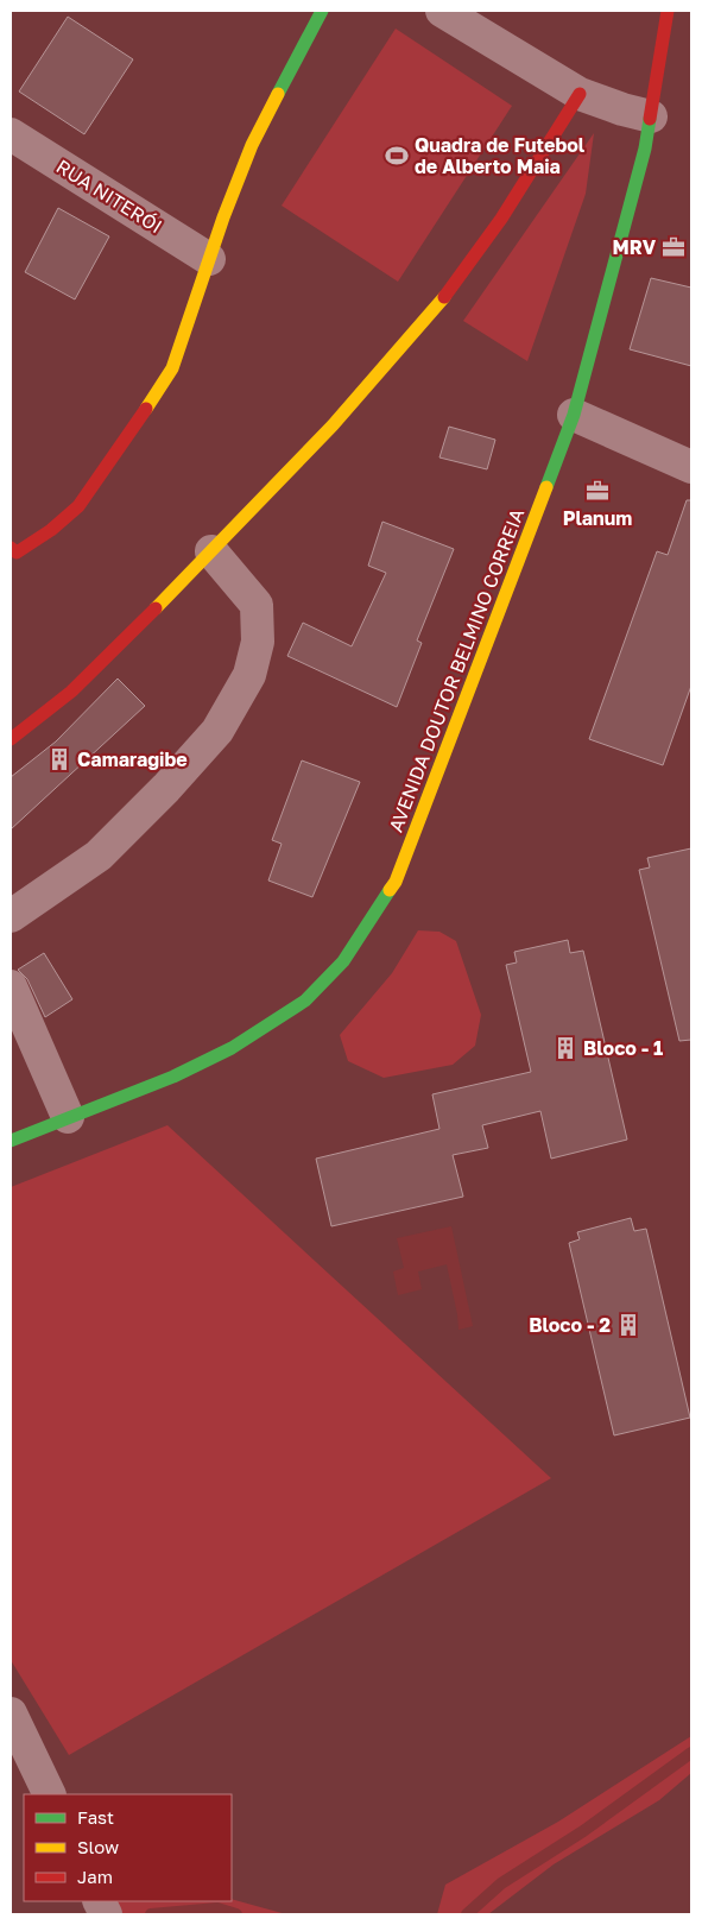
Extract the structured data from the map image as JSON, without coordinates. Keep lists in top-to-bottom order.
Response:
{
  "streets": {
    "street": ["RUA NITERÓI", "AVENIDA DOUTOR BELMINO CORREIA"]
  },
  "places": {
    "sports": ["Quadra de Futebol de Alberto Maia"],
    "office": ["MRV", "Planum"],
    "building": ["Camaragibe", "Bloco - 1", "Bloco - 2"]
  },
  "legend": ["Fast", "Slow", "Jam"]
}
